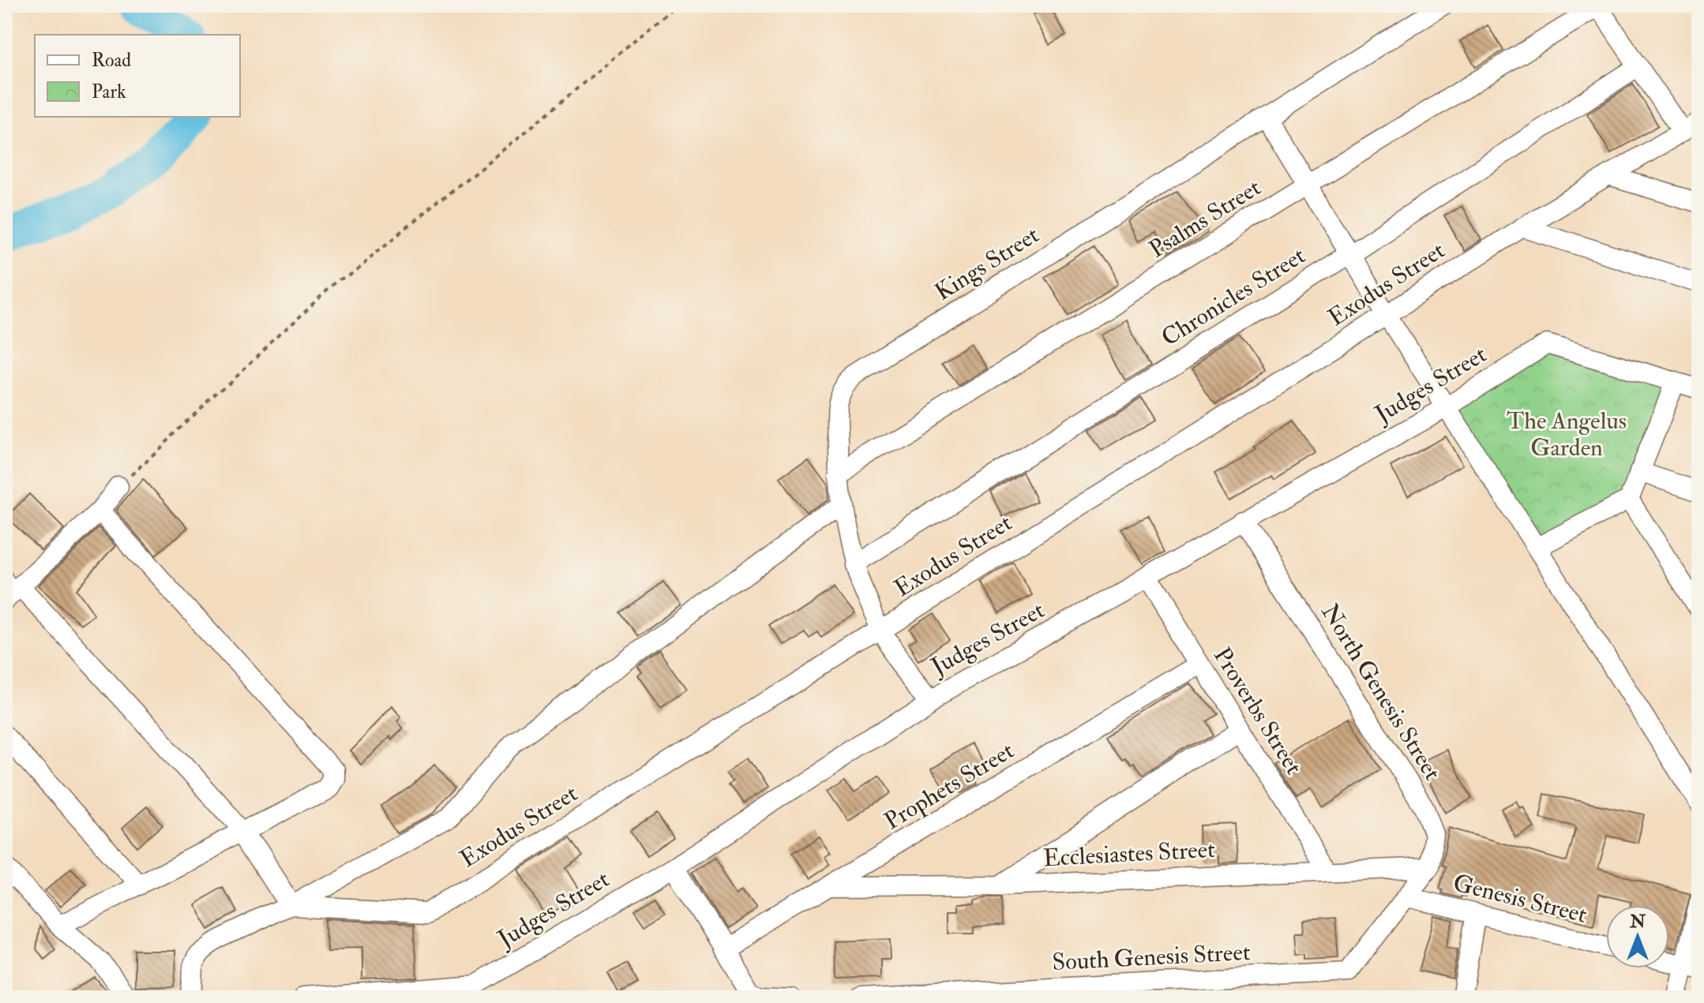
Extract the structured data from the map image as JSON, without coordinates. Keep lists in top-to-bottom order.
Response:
{
  "streets": {
    "street": [
      "Psalms Street",
      "Kings Street",
      "Exodus Street",
      "Chronicles Street",
      "Judges Street",
      "North Genesis Street",
      "Proverbs Street",
      "Prophets Street",
      "Ecclesiastes Street",
      "Genesis Street",
      "South Genesis Street"
    ]
  },
  "crossings": [
    ["Psalms Street", "Kings Street"],
    ["Kings Street", "Exodus Street"],
    ["Kings Street", "Chronicles Street"],
    ["Kings Street", "Judges Street"],
    ["Judges Street", "North Genesis Street"],
    ["Judges Street", "Proverbs Street"],
    ["North Genesis Street", "Ecclesiastes Street"],
    ["North Genesis Street", "Genesis Street"],
    ["North Genesis Street", "South Genesis Street"],
    ["Proverbs Street", "Prophets Street"],
    ["Proverbs Street", "Ecclesiastes Street"],
    ["Prophets Street", "Ecclesiastes Street"],
    ["Genesis Street", "South Genesis Street"]
  ],
  "parks": ["The Angelus Garden"],
  "legend": ["Road", "Park"],
  "north": "top"
}
